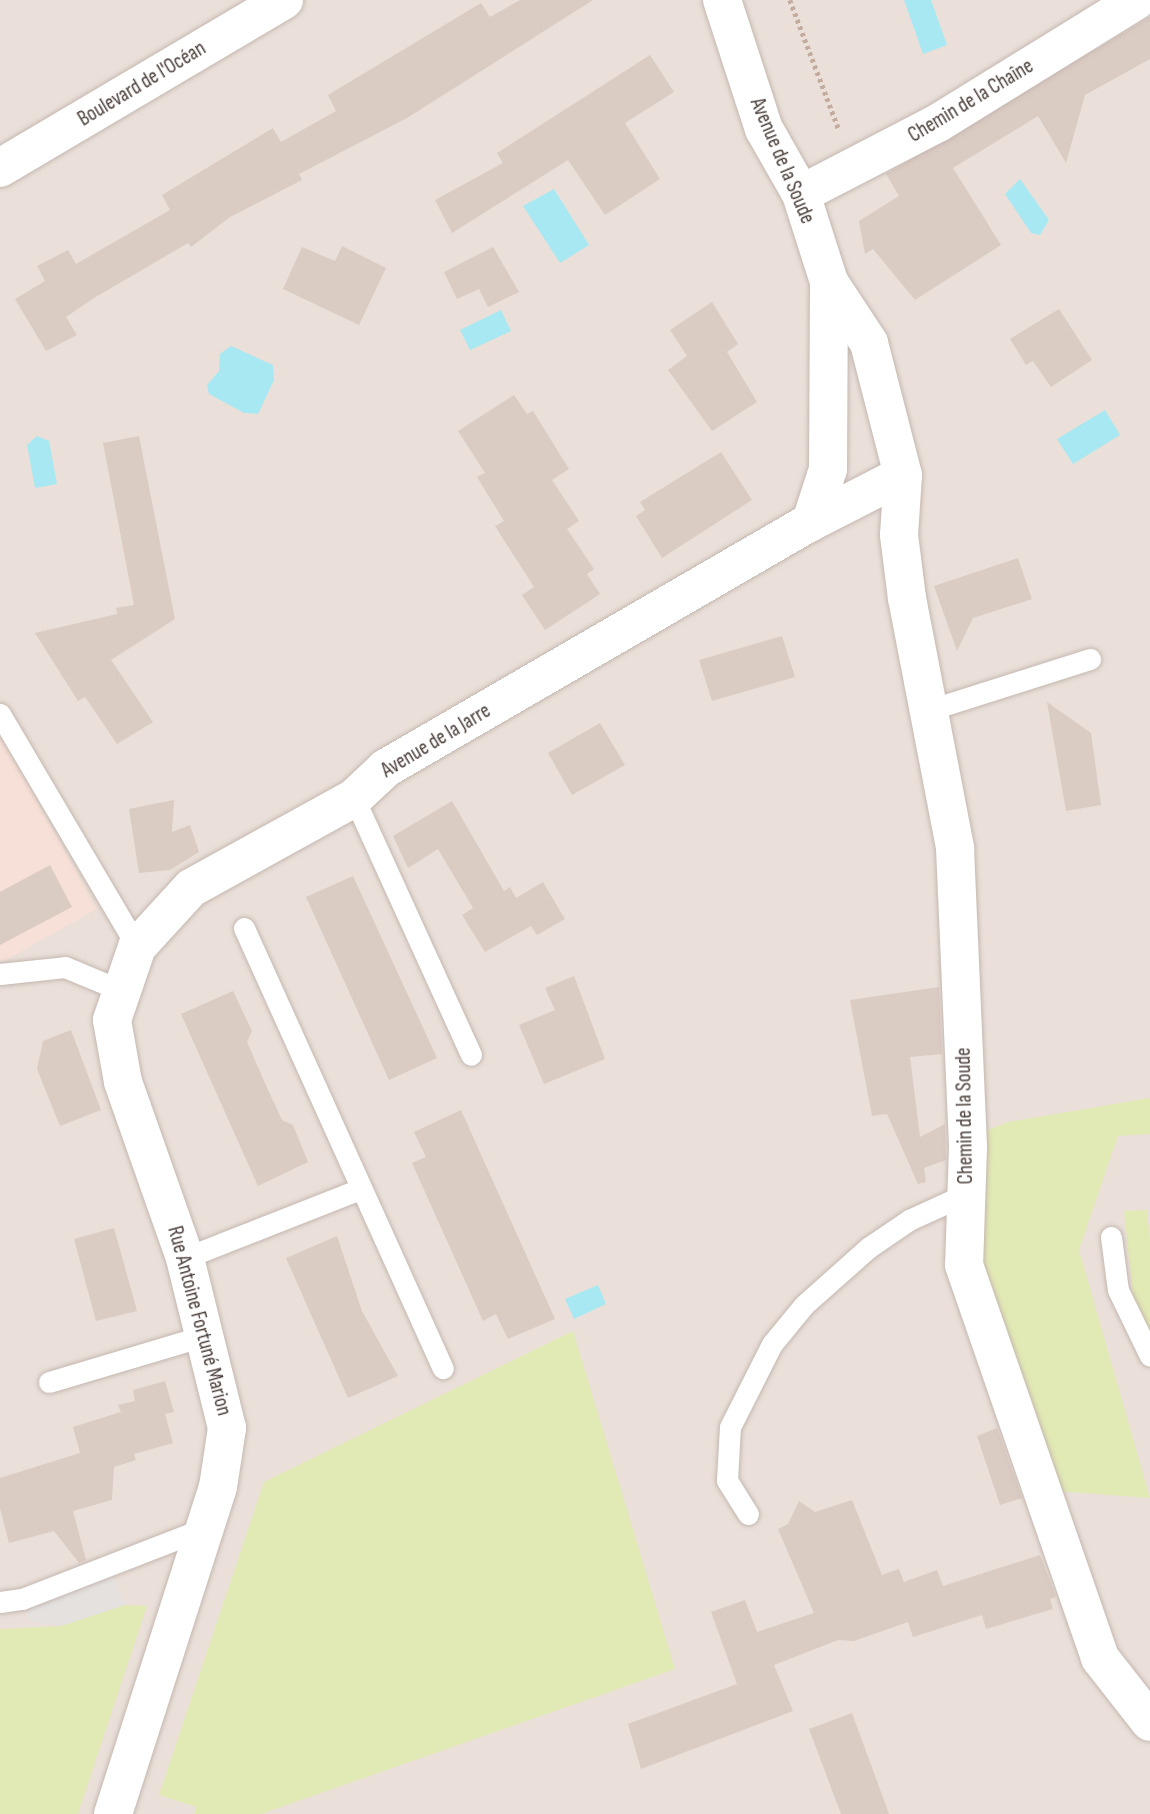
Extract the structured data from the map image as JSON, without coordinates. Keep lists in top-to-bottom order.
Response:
{
  "streets": {
    "street": [
      "Boulevard de l'Océan",
      "Chemin de la Chaîne",
      "Avenue de la Soude",
      "Avenue de la Jarre",
      "Chemin de la Soude",
      "Rue Antoine Fortuné Marion"
    ]
  },
  "crossings": [
    ["Chemin de la Chaîne", "Avenue de la Soude"],
    ["Avenue de la Soude", "Avenue de la Jarre"],
    ["Avenue de la Soude", "Chemin de la Soude"],
    ["Avenue de la Jarre", "Chemin de la Soude"],
    ["Avenue de la Jarre", "Rue Antoine Fortuné Marion"]
  ]
}
